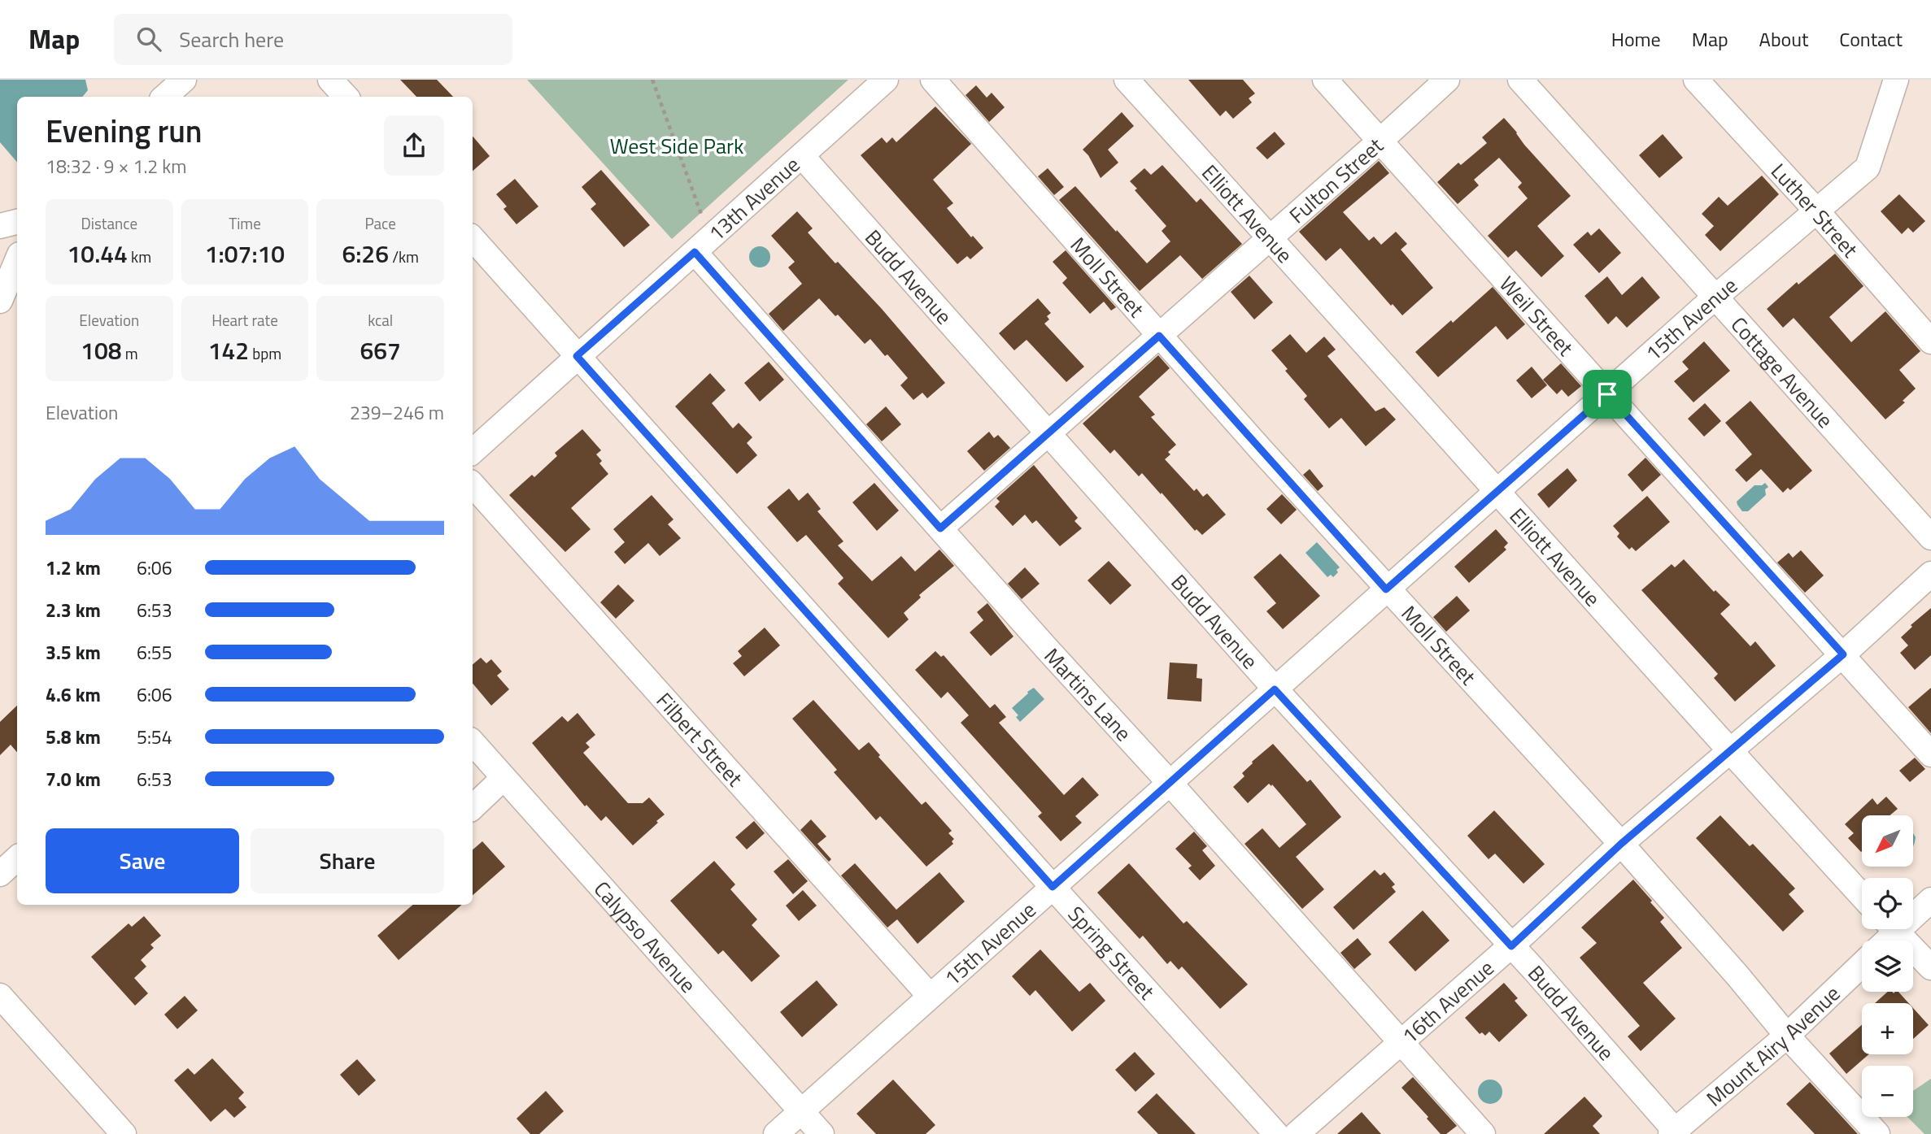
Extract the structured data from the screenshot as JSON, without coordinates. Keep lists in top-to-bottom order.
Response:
{
  "streets": {
    "street": [
      "Fulton Street",
      "13th Avenue",
      "Luther Street",
      "Elliott Avenue",
      "Budd Avenue",
      "Moll Street",
      "Weil Street",
      "15th Avenue",
      "Cottage Avenue",
      "Martins Lane",
      "Filbert Street",
      "Calypso Avenue",
      "Spring Street",
      "16th Avenue",
      "Mount Airy Avenue"
    ]
  },
  "crossings": [
    ["Fulton Street", "Elliott Avenue"],
    ["Fulton Street", "Budd Avenue"],
    ["Fulton Street", "Moll Street"],
    ["Fulton Street", "Weil Street"],
    ["Fulton Street", "Martins Lane"],
    ["13th Avenue", "Budd Avenue"],
    ["13th Avenue", "Martins Lane"],
    ["13th Avenue", "Spring Street"],
    ["Luther Street", "15th Avenue"],
    ["Elliott Avenue", "15th Avenue"],
    ["Elliott Avenue", "16th Avenue"],
    ["Budd Avenue", "15th Avenue"],
    ["Budd Avenue", "16th Avenue"],
    ["Budd Avenue", "Mount Airy Avenue"],
    ["Moll Street", "15th Avenue"],
    ["Moll Street", "16th Avenue"],
    ["Moll Street", "Mount Airy Avenue"],
    ["Weil Street", "15th Avenue"],
    ["Weil Street", "16th Avenue"],
    ["15th Avenue", "Cottage Avenue"],
    ["15th Avenue", "Martins Lane"],
    ["15th Avenue", "Filbert Street"],
    ["15th Avenue", "Calypso Avenue"],
    ["15th Avenue", "Spring Street"],
    ["Martins Lane", "16th Avenue"]
  ],
  "parks": ["West Side Park"],
  "north": "bottom left",
  "page": {
    "header": "Map",
    "search": "Search here",
    "nav": [
      "Home",
      "Map",
      "About",
      "Contact"
    ],
    "heading": ["Evening run", "18:32 · 9 × 1.2 km"],
    "stats": [
      ["Distance", "10.44 km"],
      ["Time", "1:07:10"],
      ["Pace", "6:26 /km"],
      ["Elevation", "108 m"],
      ["Heart rate", "142 bpm"],
      ["kcal", "667"]
    ],
    "chart": ["Elevation", "239–246 m"],
    "list": [
      {
        "name": "1.2 km",
        "note": "6:06"
      },
      {
        "name": "2.3 km",
        "note": "6:53"
      },
      {
        "name": "3.5 km",
        "note": "6:55"
      },
      {
        "name": "4.6 km",
        "note": "6:06"
      },
      {
        "name": "5.8 km",
        "note": "5:54"
      },
      {
        "name": "7.0 km",
        "note": "6:53"
      }
    ],
    "map_buttons": ["+", "−"],
    "buttons": ["Save", "Share"]
  }
}
